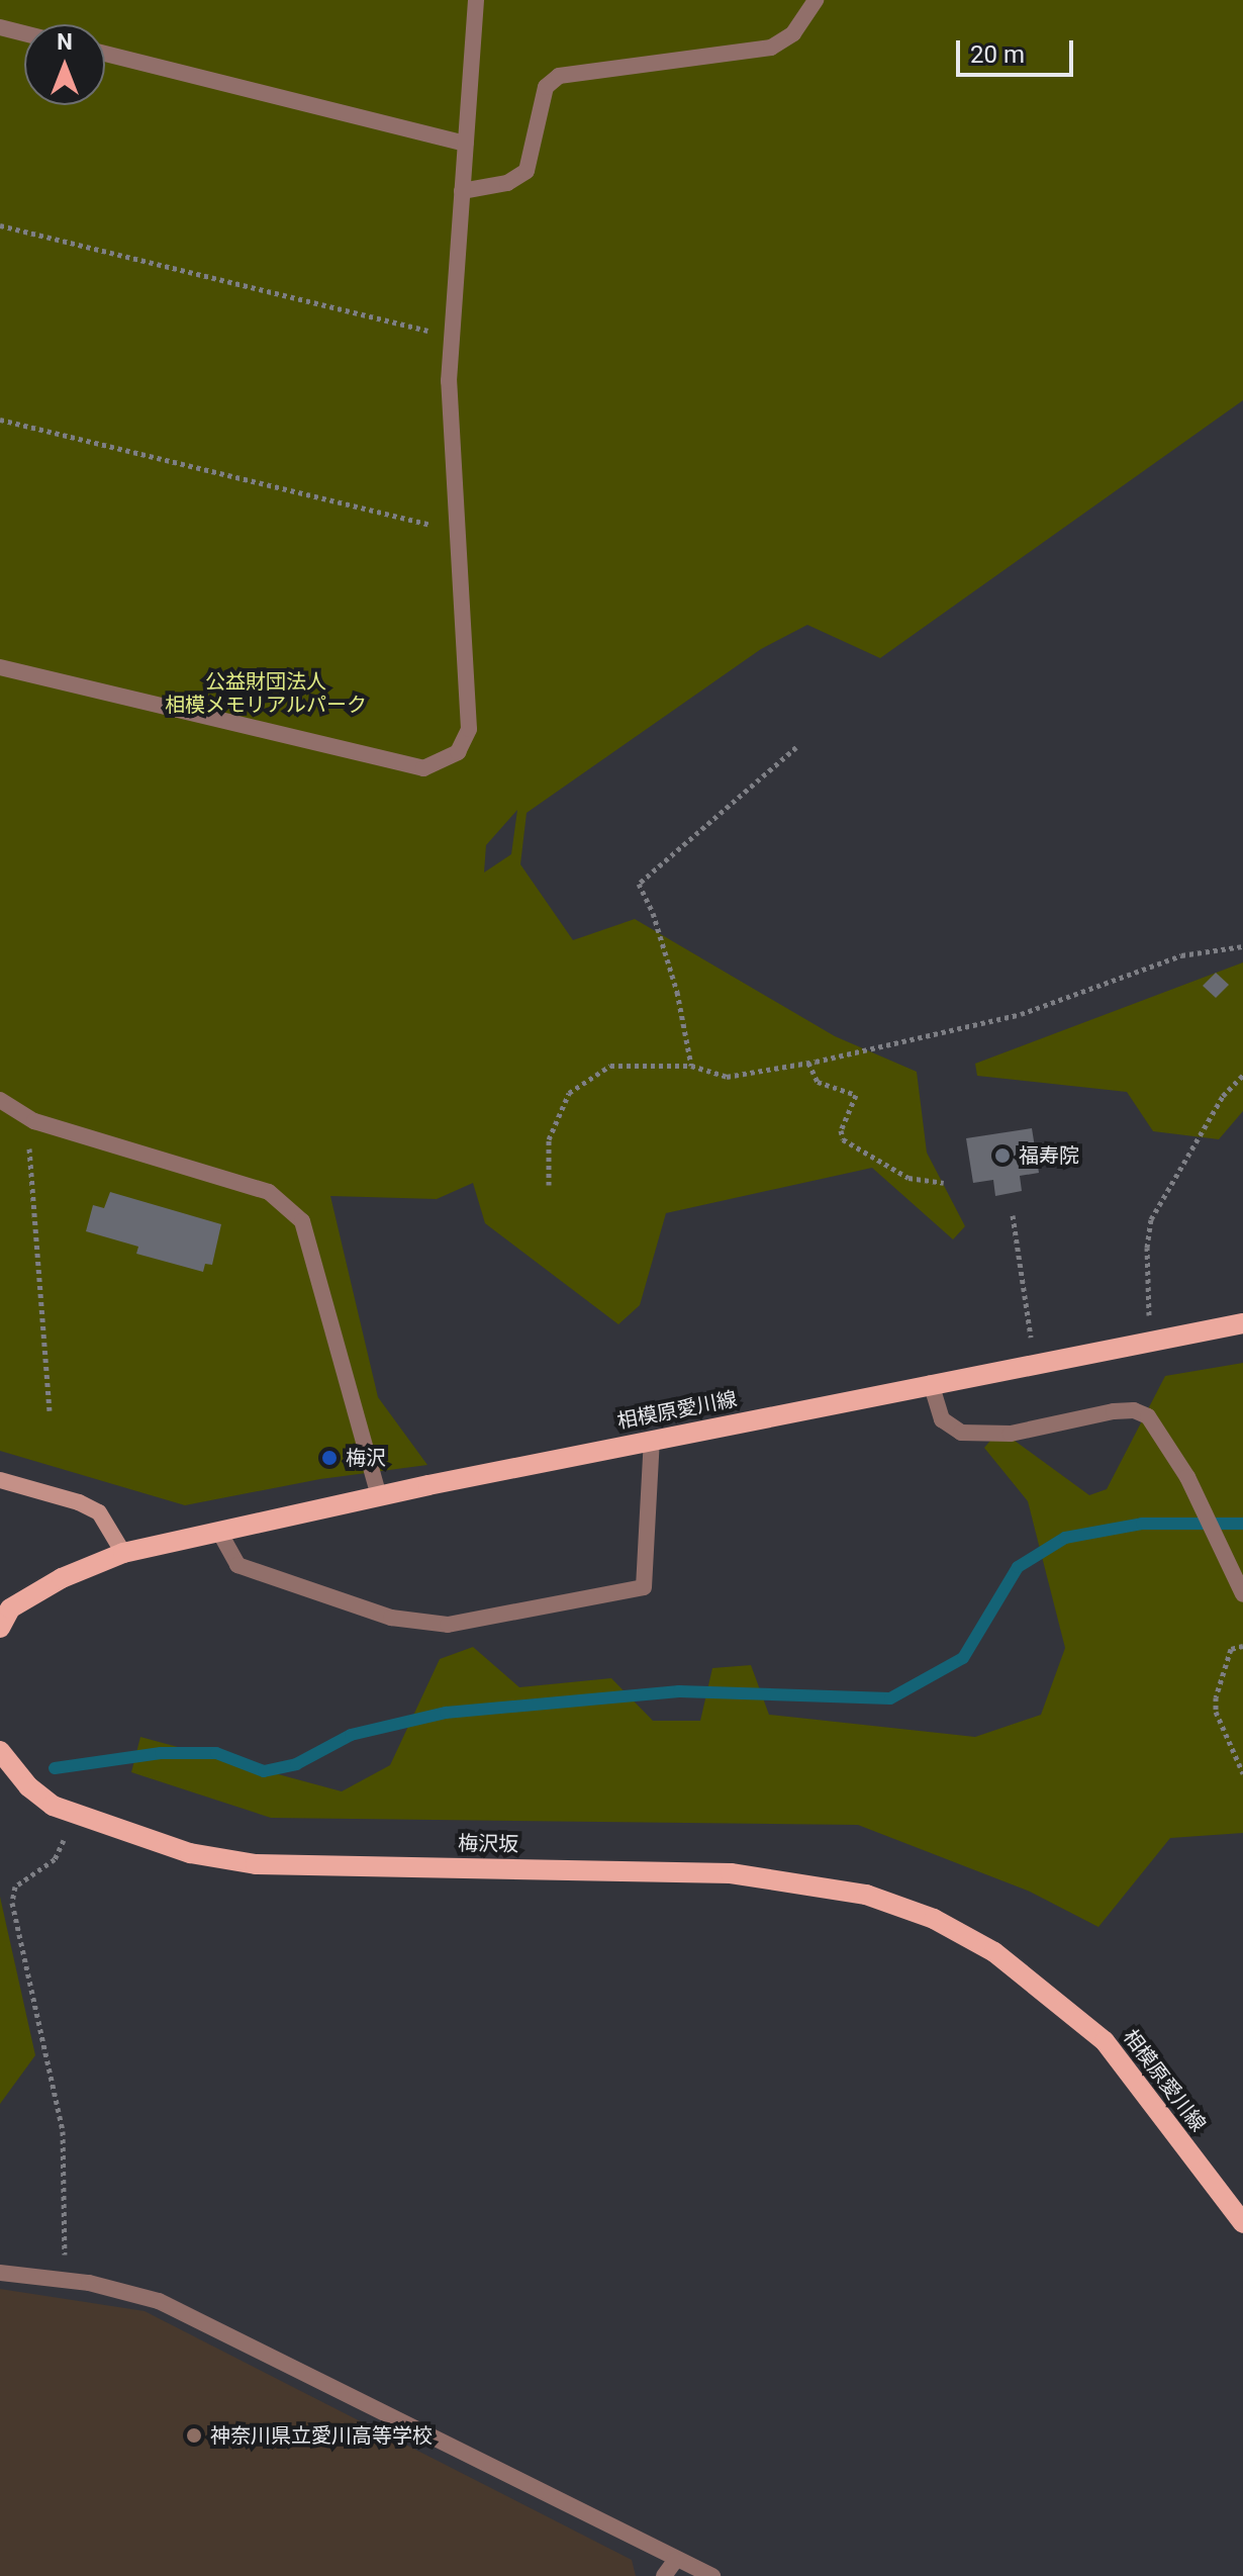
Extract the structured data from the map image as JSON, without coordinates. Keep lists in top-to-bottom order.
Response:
{
  "streets": {
    "main road": ["相模原愛川線", "梅沢坂"]
  },
  "crossings": [
    ["相模原愛川線", "梅沢坂"]
  ],
  "parks": ["公益財団法人 相模メモリアルパーク"],
  "places": ["福寿院", "梅沢", "神奈川県立愛川高等学校"],
  "scale_bar": "20 m",
  "north": "top"
}
